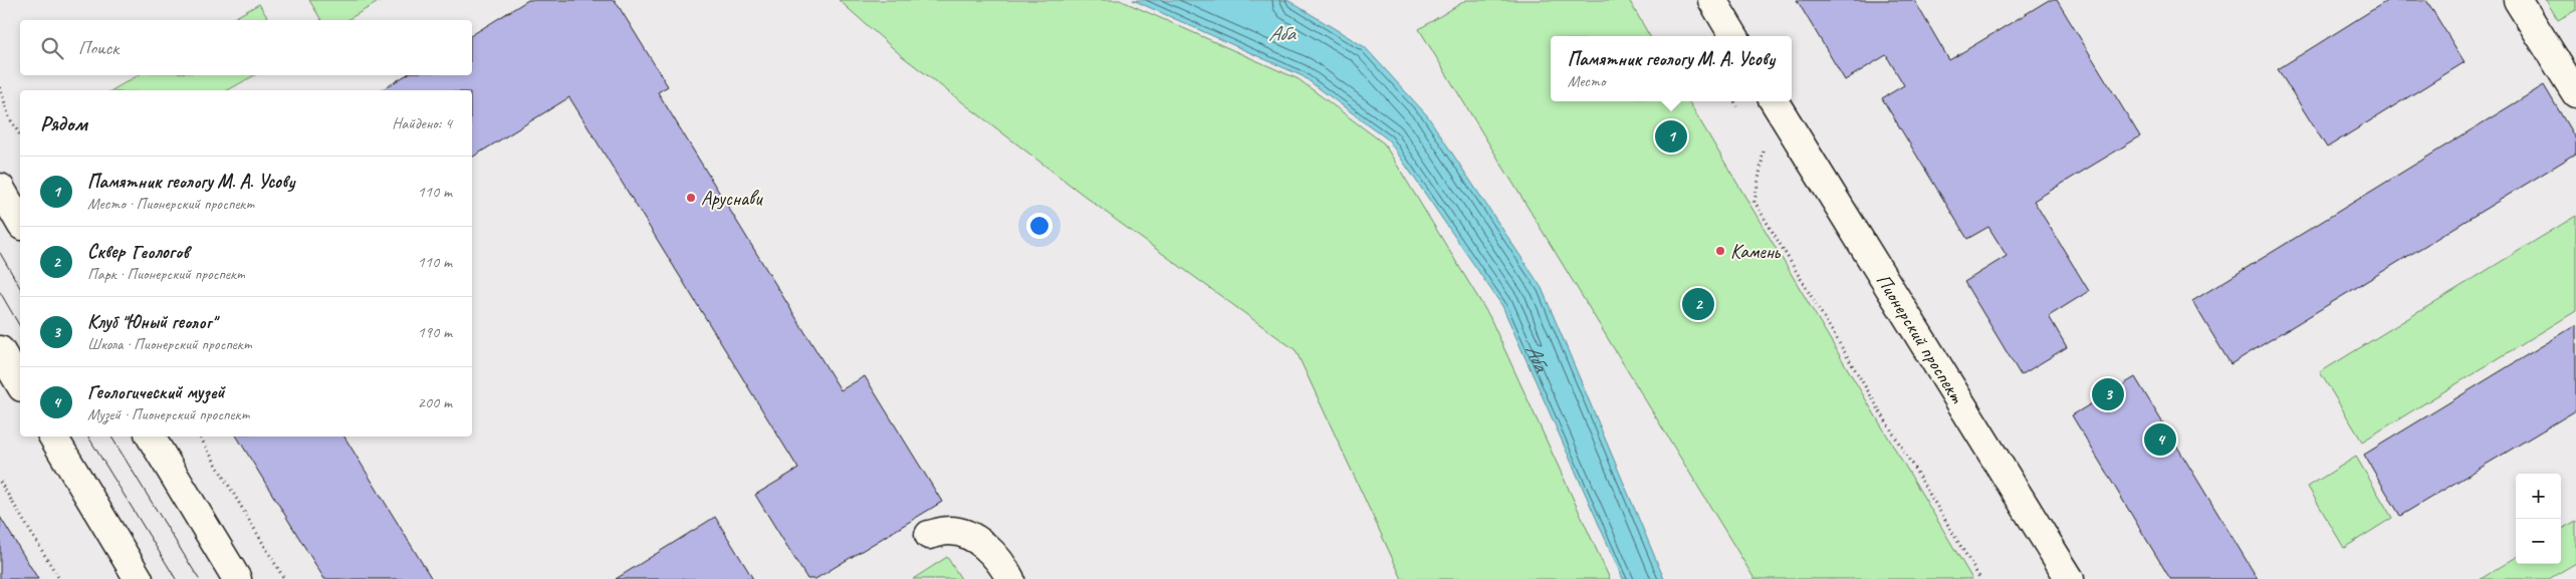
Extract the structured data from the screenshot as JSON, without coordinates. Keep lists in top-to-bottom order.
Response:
{
  "streets": {
    "street": ["Пионерский проспект"]
  },
  "water": ["Аба"],
  "places": ["Аруснави", "Камень"],
  "page": {
    "search": "Поиск",
    "popup": ["Памятник геологу М. А. Усову", "Место"],
    "heading": ["Рядом", "Найдено: 4"],
    "pins": [
      "1",
      "2",
      "3",
      "4"
    ],
    "list": [
      {
        "mark": "1",
        "name": "Памятник геологу М. А. Усову",
        "note": "Место · Пионерский проспект",
        "value": "110 m"
      },
      {
        "mark": "2",
        "name": "Сквер Геологов",
        "note": "Парк · Пионерский проспект",
        "value": "110 m"
      },
      {
        "mark": "3",
        "name": "Клуб \"Юный геолог\"",
        "note": "Школа · Пионерский проспект",
        "value": "190 m"
      },
      {
        "mark": "4",
        "name": "Геологический музей",
        "note": "Музей · Пионерский проспект",
        "value": "200 m"
      }
    ],
    "map_buttons": ["+", "−"]
  }
}
